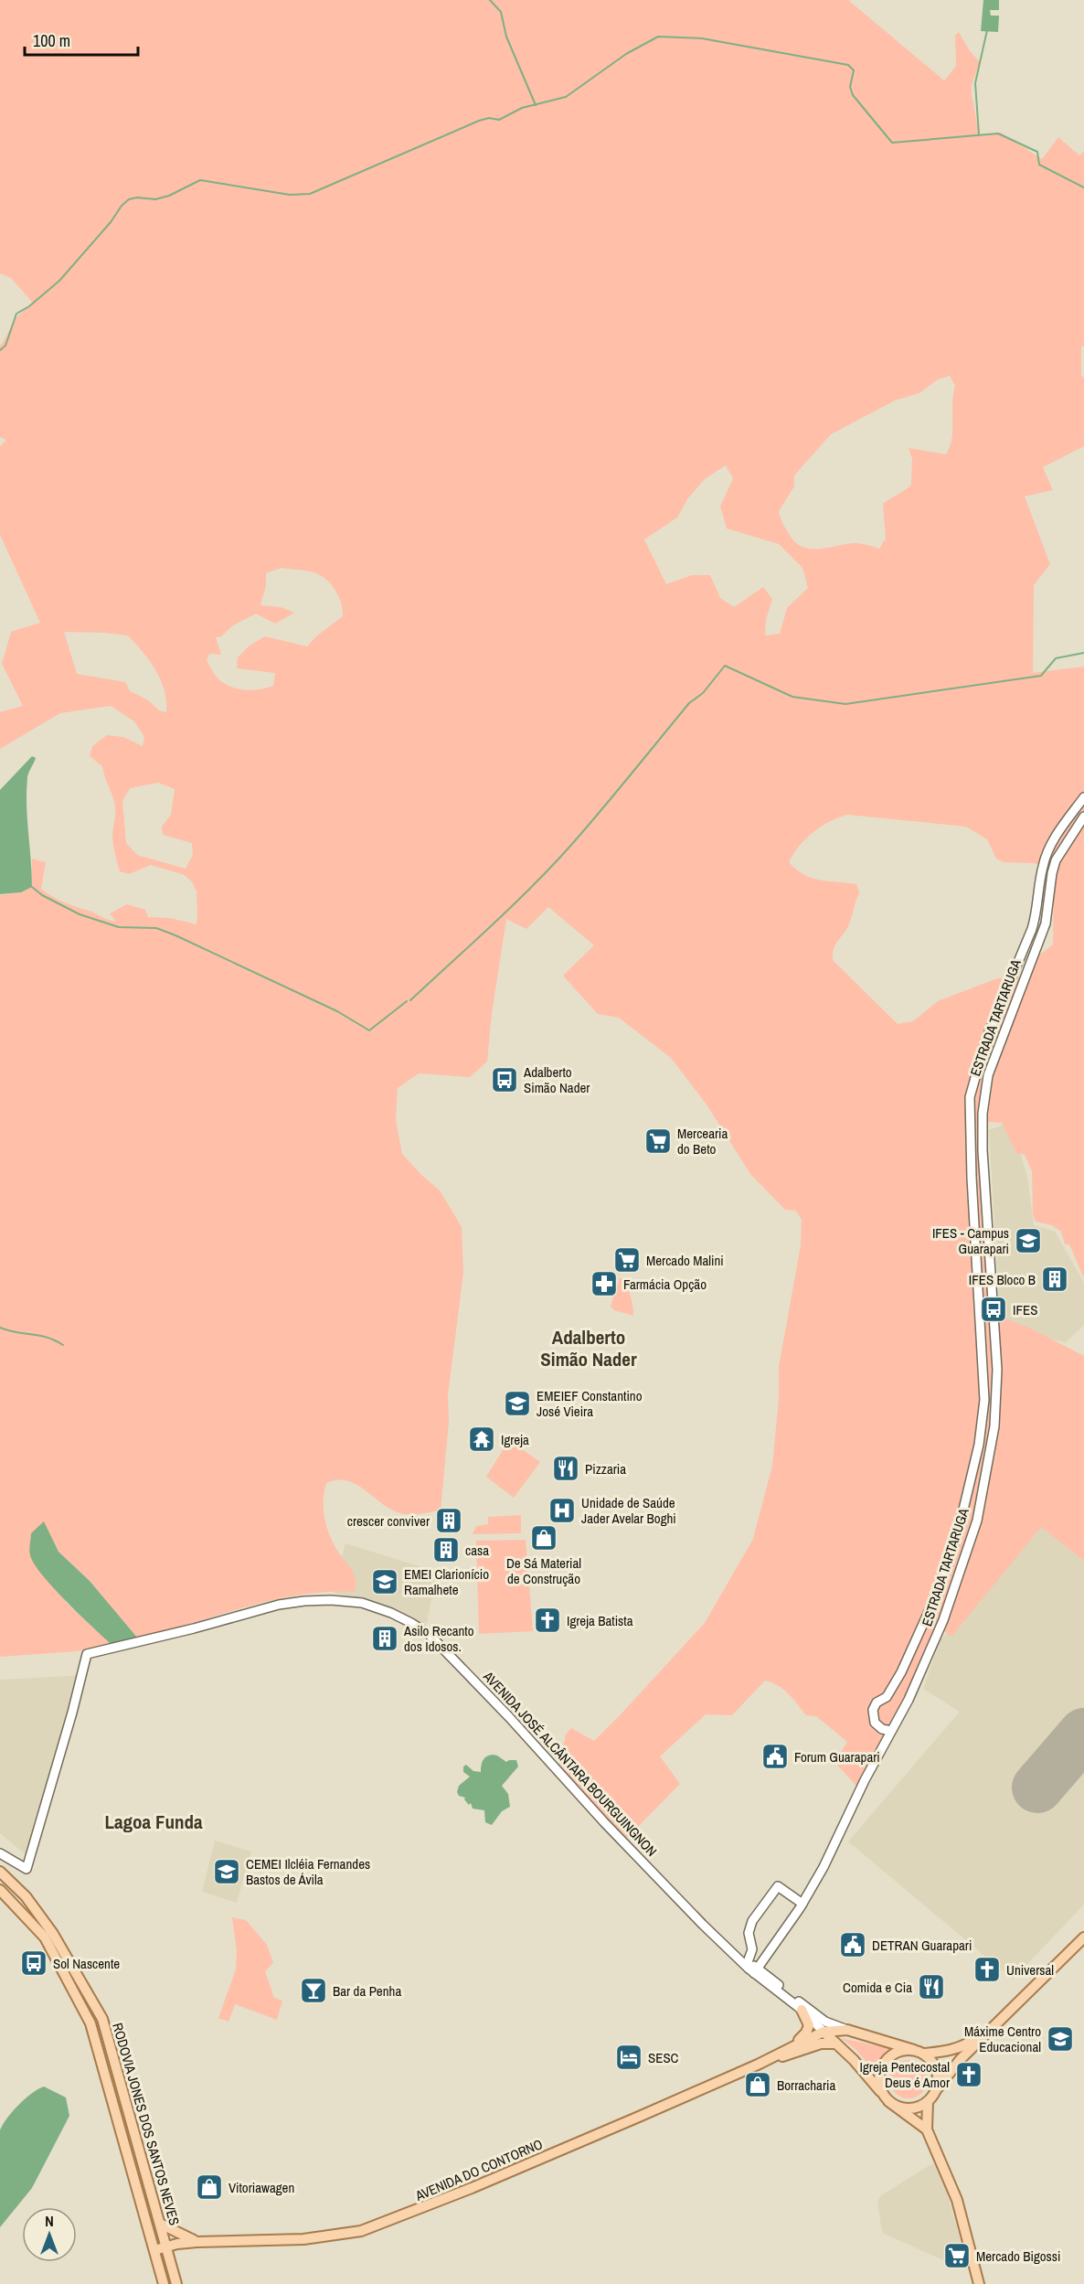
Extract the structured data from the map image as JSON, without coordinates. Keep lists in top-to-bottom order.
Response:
{
  "streets": {
    "main road": ["AVENIDA JOSÉ ALCÂNTARA BOURGUINGNON", "RODOVIA JONES DOS SANTOS NEVES", "AVENIDA DO CONTORNO"],
    "street": ["ESTRADA TARTARUGA"]
  },
  "crossings": [
    ["ESTRADA TARTARUGA", "AVENIDA JOSÉ ALCÂNTARA BOURGUINGNON"],
    ["AVENIDA JOSÉ ALCÂNTARA BOURGUINGNON", "AVENIDA DO CONTORNO"],
    ["RODOVIA JONES DOS SANTOS NEVES", "AVENIDA DO CONTORNO"]
  ],
  "districts": ["Adalberto Simão Nader", "Lagoa Funda"],
  "places": {
    "bus stop": ["Adalberto Simão Nader", "IFES", "Sol Nascente"],
    "supermarket": ["Mercearia do Beto", "Mercado Malini", "Mercado Bigossi"],
    "school or university": [
      "IFES - Campus Guarapari",
      "EMEIEF Constantino José Vieira",
      "EMEI Clarionício Ramalhete",
      "CEMEI Ilcléia Fernandes Bastos de Ávila",
      "Máxime Centro Educacional"
    ],
    "building": [
      "IFES Bloco B",
      "crescer conviver",
      "casa",
      "Asilo Recanto dos Idosos."
    ],
    "pharmacy": ["Farmácia Opção"],
    "temple": ["Igreja"],
    "restaurant": ["Pizzaria", "Comida e Cia"],
    "hospital": ["Unidade de Saúde Jader Avelar Boghi"],
    "shop": ["De Sá Material de Construção", "Borracharia", "Vitoriawagen"],
    "church": ["Igreja Batista", "Universal", "Igreja Pentecostal Deus é Amor"],
    "public building": ["Forum Guarapari", "DETRAN Guarapari"],
    "bar": ["Bar da Penha"],
    "hotel": ["SESC"]
  },
  "scale_bar": "100 m",
  "north": "top"
}
